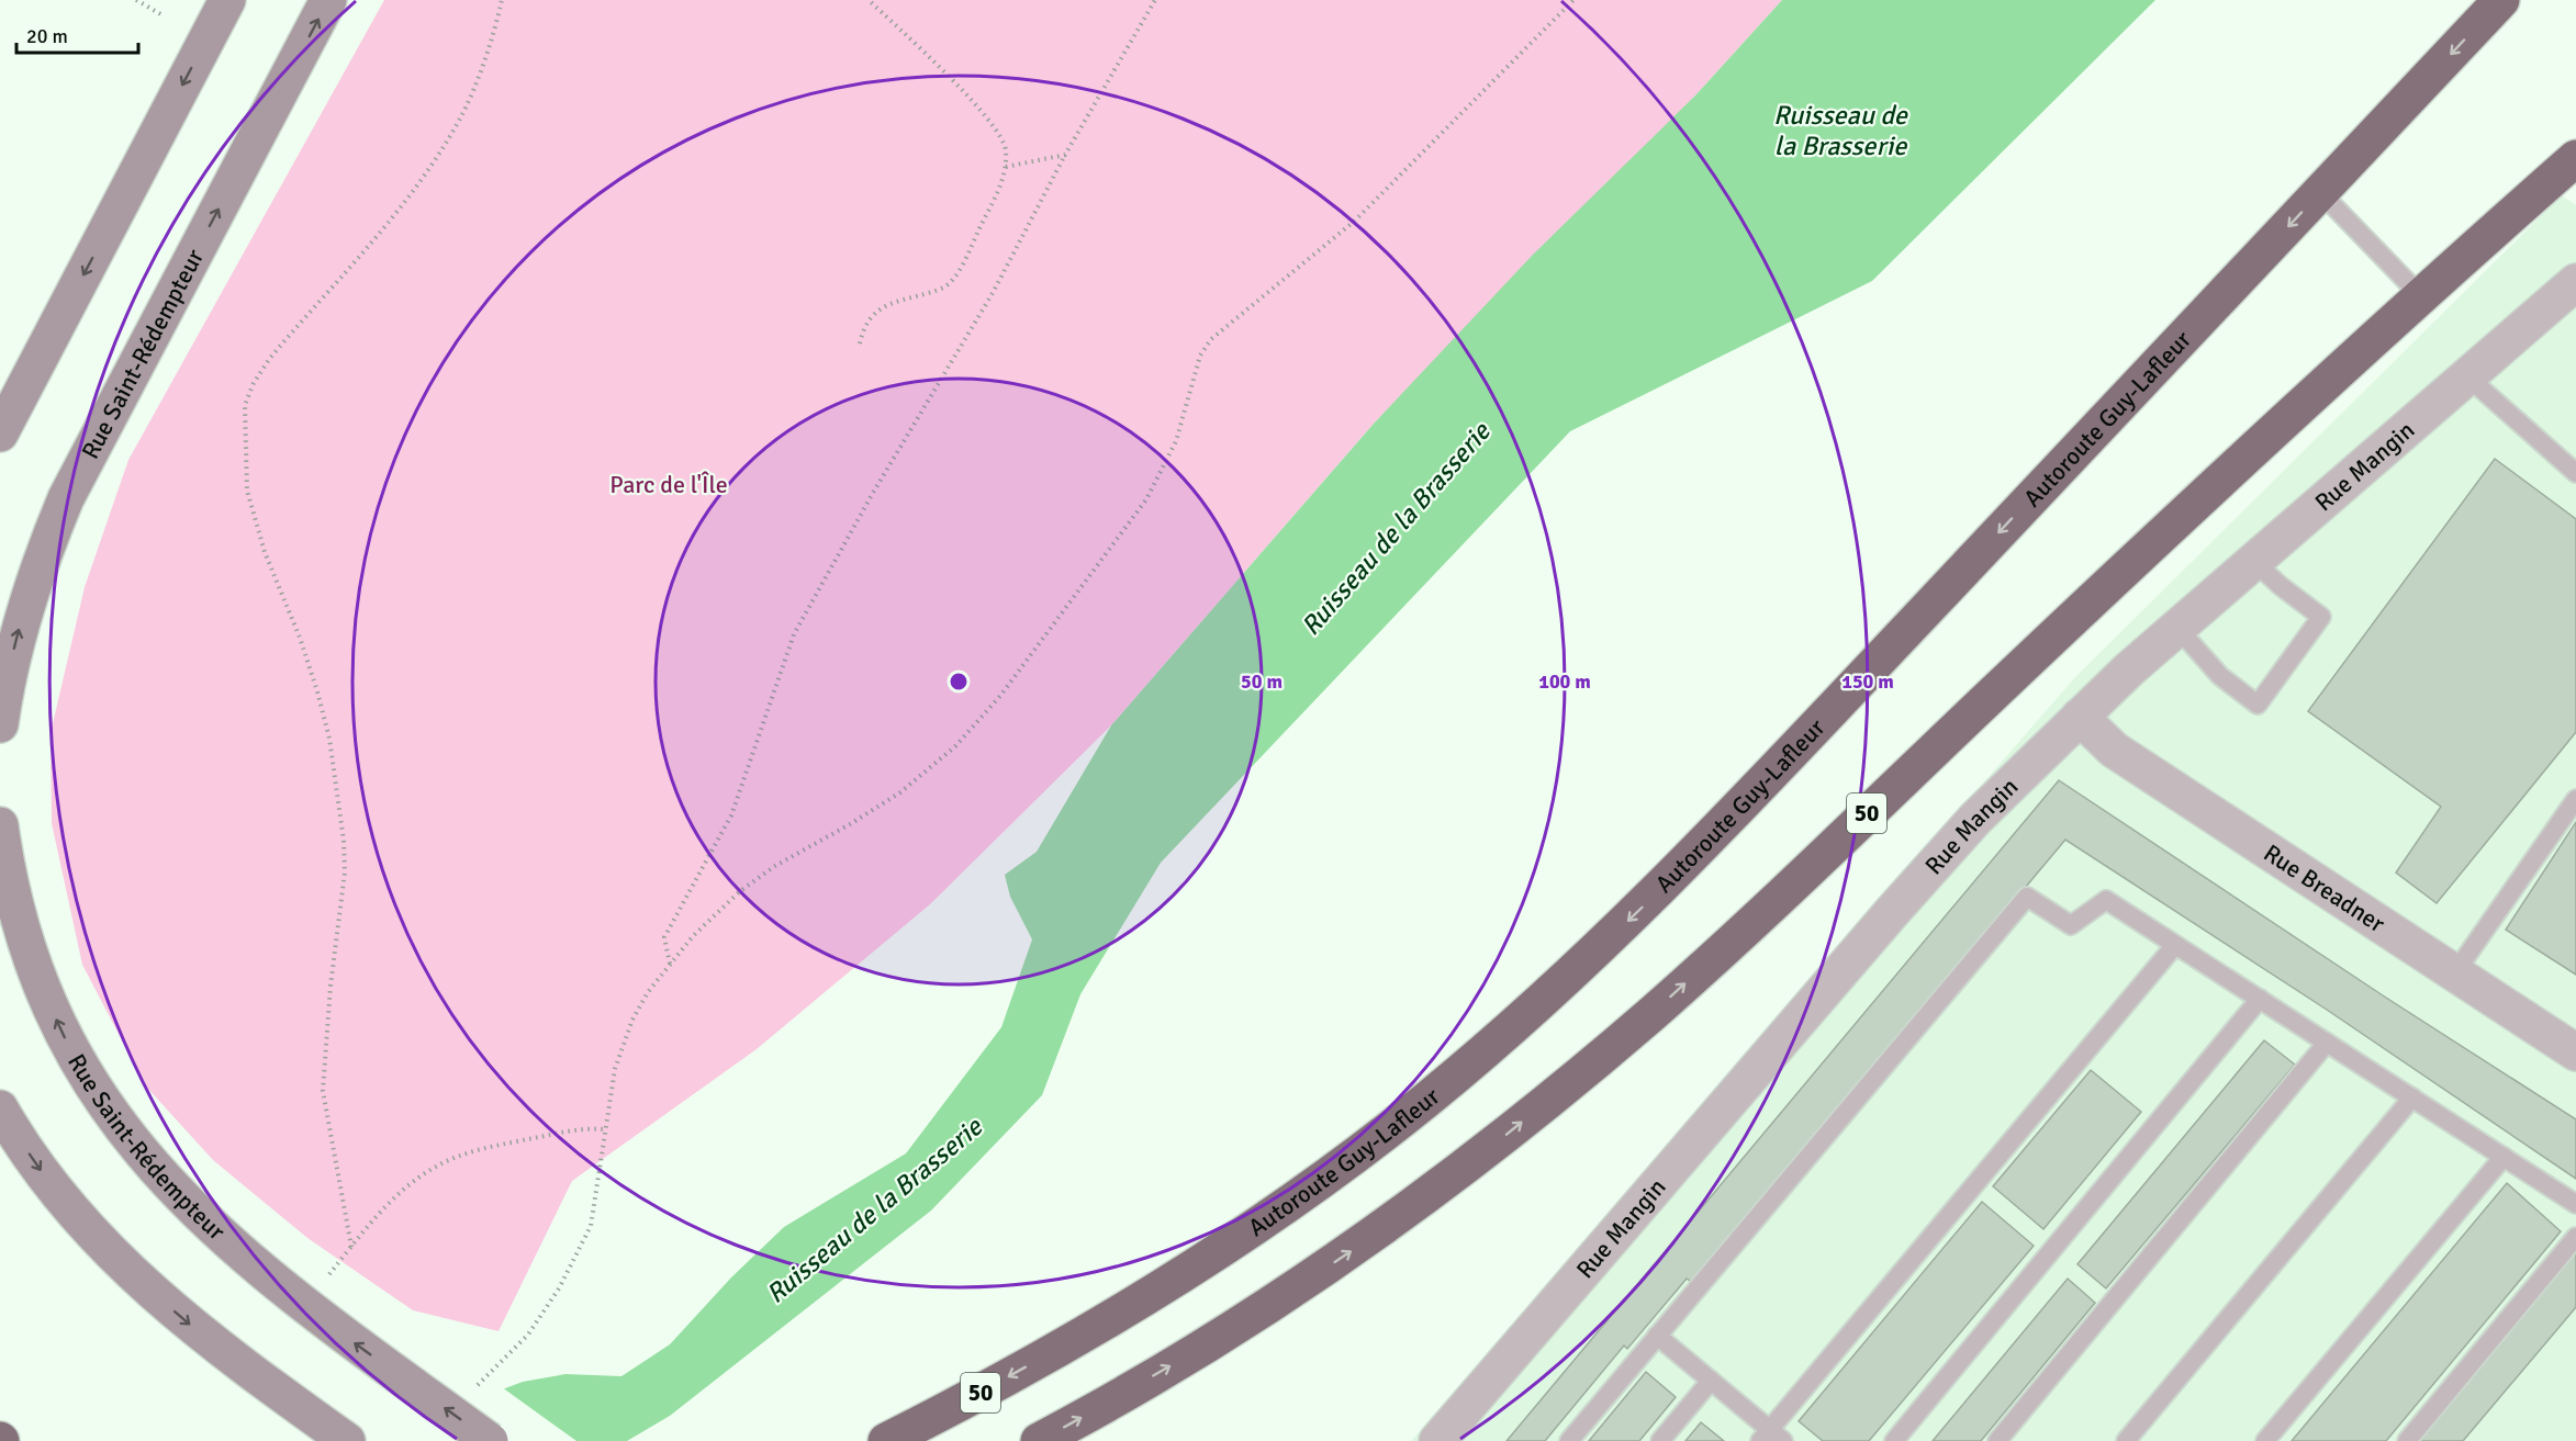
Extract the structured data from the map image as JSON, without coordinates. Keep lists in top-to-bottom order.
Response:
{
  "streets": {
    "highway": ["Autoroute Guy-Lafleur", "50"],
    "main road": ["Rue Saint-Rédempteur"],
    "street": ["Rue Mangin", "Rue Breadner"]
  },
  "crossings": [
    ["Rue Mangin", "Rue Breadner"]
  ],
  "one_way": ["Rue Saint-Rédempteur"],
  "water": ["Ruisseau de la Brasserie"],
  "parks": ["Parc de l'Île"],
  "scale_bar": "20 m",
  "rings": ["50 m", "100 m", "150 m"]
}
